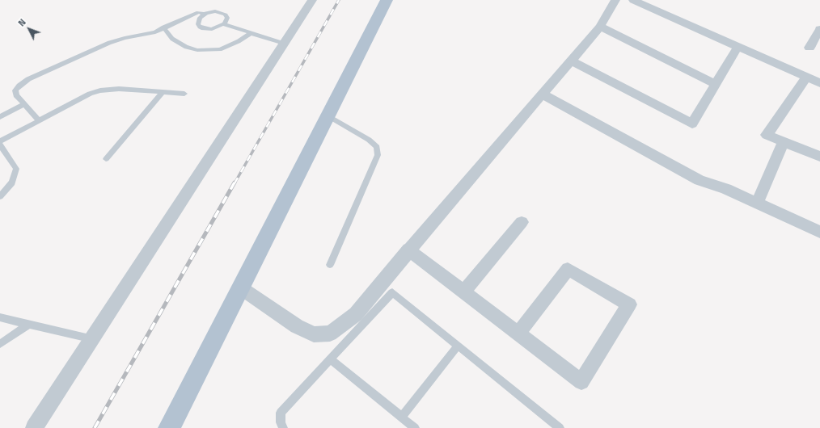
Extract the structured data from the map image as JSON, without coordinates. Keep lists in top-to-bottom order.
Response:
{
  "north": "top left"
}
